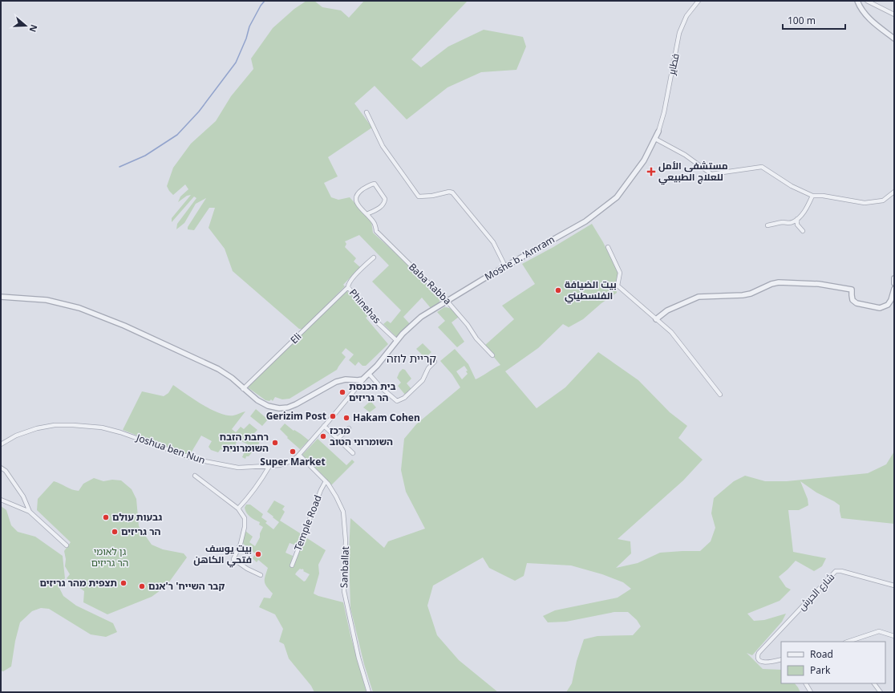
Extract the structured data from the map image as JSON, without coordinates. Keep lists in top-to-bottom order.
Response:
{
  "streets": {
    "street": [
      "فطاير",
      "Moshe b. 'Amram",
      "Baba Rabba",
      "Phinehas",
      "Eli",
      "Joshua ben Nun",
      "Temple Road",
      "Sanballat",
      "شارع الحرش"
    ]
  },
  "crossings": [
    ["فطاير", "Moshe b. 'Amram"],
    ["Moshe b. 'Amram", "Baba Rabba"],
    ["Moshe b. 'Amram", "Phinehas"],
    ["Moshe b. 'Amram", "Joshua ben Nun"],
    ["Phinehas", "Eli"],
    ["Joshua ben Nun", "Sanballat"],
    ["Temple Road", "Sanballat"]
  ],
  "districts": ["קריית לוזה"],
  "parks": ["גן לאומי הר גריזים"],
  "places": {
    "health": ["مستشفى الأمل للعلاج الطبيعي"],
    "other": [
      "بيت الضيافة الفلسطيني",
      "בית הכנסת הר גריזים",
      "Gerizim Post",
      "Hakam Cohen",
      "מרכז השומרוני הטוב",
      "רחבת הזבח השומרונית",
      "Super Market",
      "גבעות עולם",
      "הר גריזים",
      "بيت يوسف فتحي الكاهن",
      "תצפית מהר גריזים",
      "קבר השייח' ר'אנם"
    ]
  },
  "legend": ["Road", "Park"],
  "scale_bar": "100 m",
  "north": "right"
}
